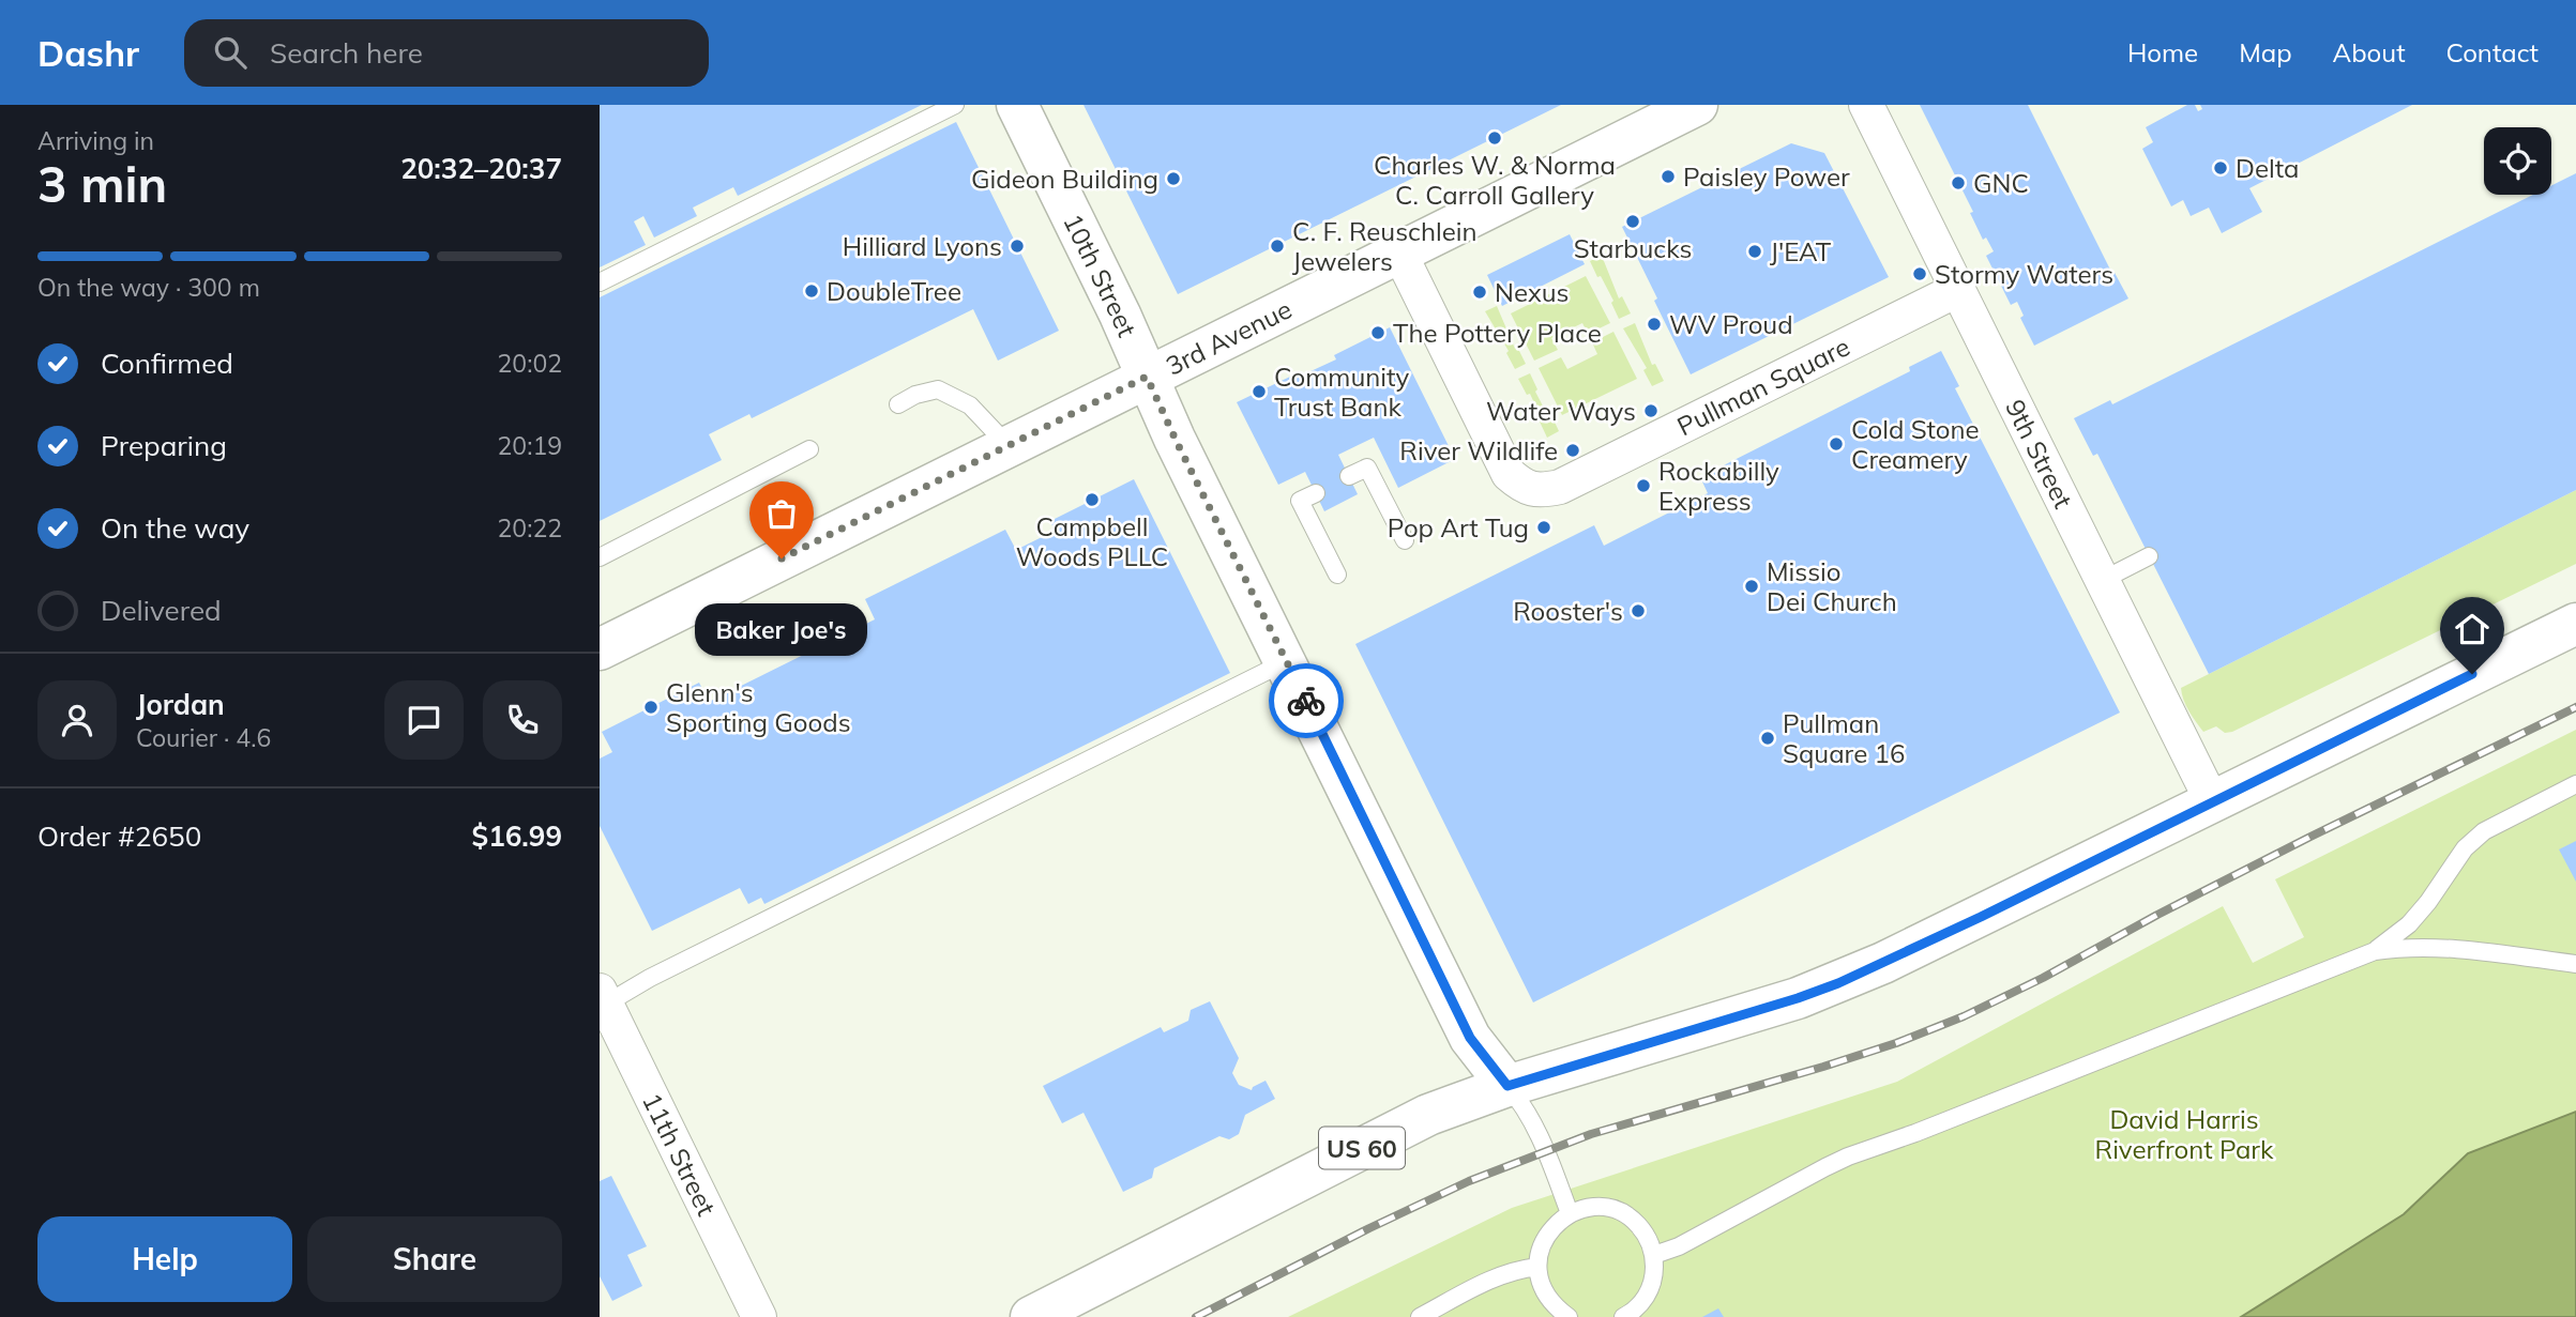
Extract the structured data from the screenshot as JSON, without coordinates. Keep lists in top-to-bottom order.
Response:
{
  "streets": {
    "street": [
      "10th Street",
      "3rd Avenue",
      "Pullman Square",
      "9th Street",
      "US 60",
      "11th Street"
    ]
  },
  "crossings": [
    ["10th Street", "3rd Avenue"],
    ["10th Street", "US 60"],
    ["3rd Avenue", "Pullman Square"],
    ["Pullman Square", "9th Street"],
    ["9th Street", "US 60"]
  ],
  "parks": ["David Harris Riverfront Park"],
  "places": [
    "Charles W. & Norma C. Carroll Gallery",
    "Delta",
    "Paisley Power",
    "Gideon Building",
    "GNC",
    "Starbucks",
    "Hilliard Lyons",
    "C. F. Reuschlein Jewelers",
    "J'EAT",
    "Stormy Waters",
    "DoubleTree",
    "Nexus",
    "WV Proud",
    "The Pottery Place",
    "Community Trust Bank",
    "Water Ways",
    "Cold Stone Creamery",
    "River Wildlife",
    "Rockabilly Express",
    "Campbell Woods PLLC",
    "Pop Art Tug",
    "Baker Joe's",
    "Missio Dei Church",
    "Rooster's",
    "Glenn's Sporting Goods",
    "Pullman Square 16"
  ],
  "page": {
    "header": "Dashr",
    "search": "Search here",
    "nav": [
      "Home",
      "Map",
      "About",
      "Contact"
    ],
    "heading": ["3 min", "Arriving in", "20:32–20:37"],
    "panel": [
      "Jordan",
      "Courier · 4.6",
      "Order #2650",
      "$16.99"
    ],
    "bar": "On the way · 300 m",
    "list": [
      ["Confirmed", "20:02"],
      ["Preparing", "20:19"],
      ["On the way", "20:22"],
      "Delivered"
    ],
    "bubble": "Baker Joe's",
    "buttons": ["Help", "Share"]
  }
}
